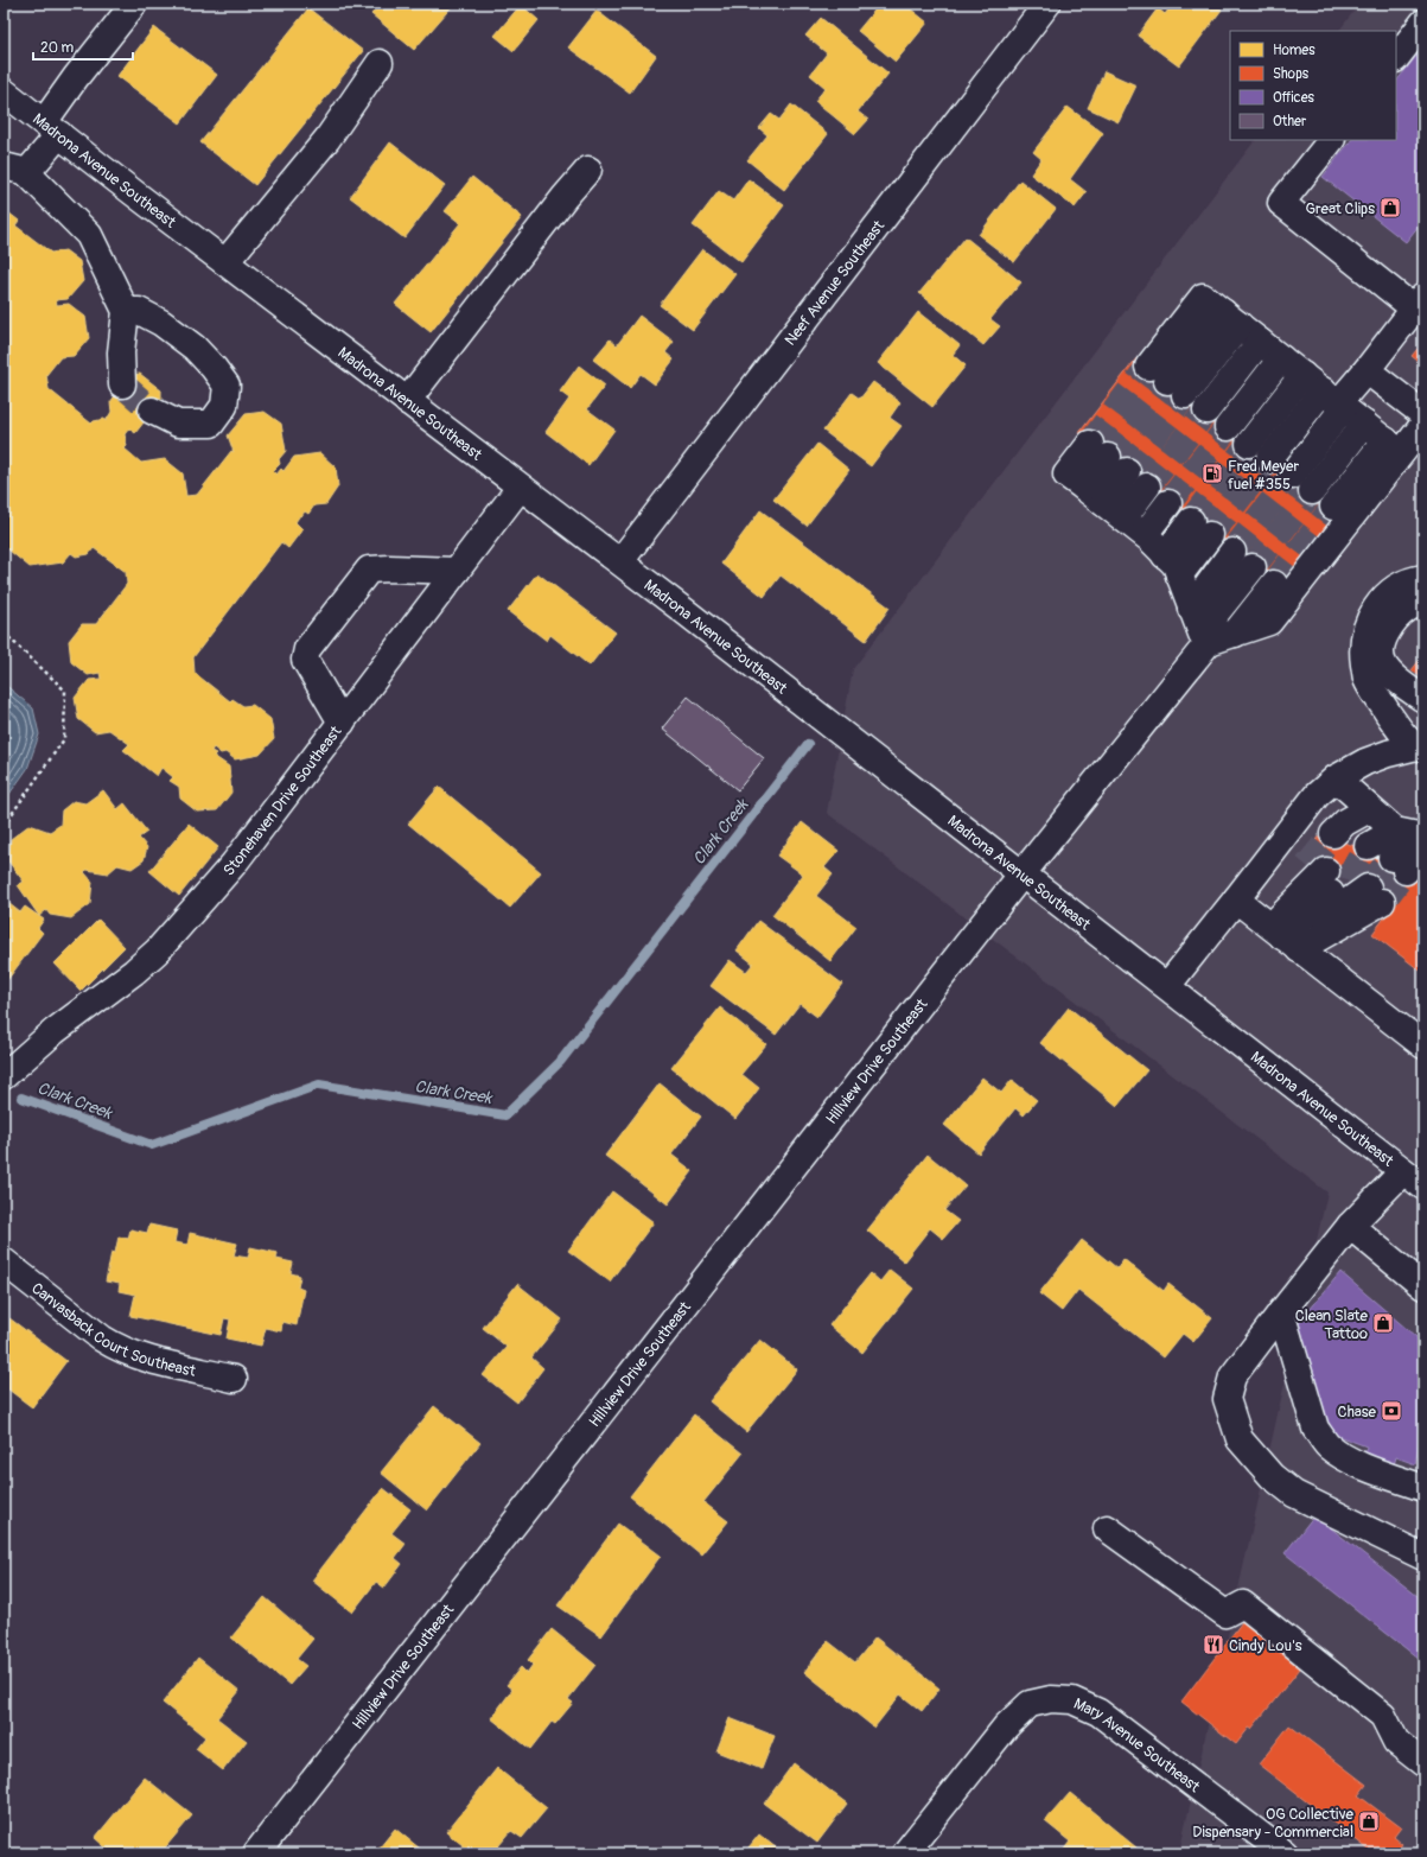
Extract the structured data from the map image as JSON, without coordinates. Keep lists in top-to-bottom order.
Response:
{
  "streets": {
    "street": [
      "Madrona Avenue Southeast",
      "Neef Avenue Southeast",
      "Stonehaven Drive Southeast",
      "Hillview Drive Southeast",
      "Canvasback Court Southeast",
      "Mary Avenue Southeast"
    ]
  },
  "crossings": [
    ["Madrona Avenue Southeast", "Neef Avenue Southeast"],
    ["Madrona Avenue Southeast", "Stonehaven Drive Southeast"],
    ["Madrona Avenue Southeast", "Hillview Drive Southeast"]
  ],
  "water": ["Clark Creek"],
  "places": {
    "shop": ["Great Clips", "Clean Slate Tattoo", "OG Collective Dispensary - Commercial"],
    "fuel station": ["Fred Meyer fuel #355"],
    "bank": ["Chase"],
    "restaurant": ["Cindy Lou's"]
  },
  "legend": [
    "Homes",
    "Shops",
    "Offices",
    "Other"
  ],
  "scale_bar": "20 m"
}
